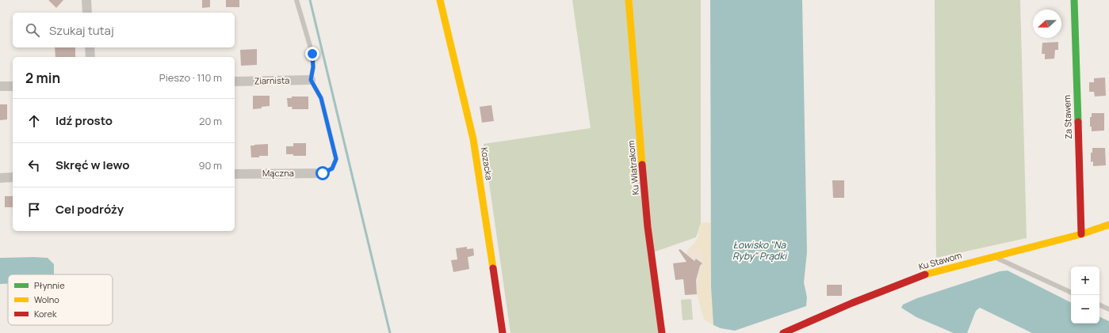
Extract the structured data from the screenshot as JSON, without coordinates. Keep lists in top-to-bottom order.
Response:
{
  "streets": {
    "street": [
      "Ziarnista",
      "Za Stawem",
      "Kozacka",
      "Ku Wiatrakom",
      "Mączna",
      "Ku Stawom"
    ]
  },
  "crossings": [
    ["Za Stawem", "Ku Stawom"]
  ],
  "water": ["Łowisko \"Na Ryby\" Prądki"],
  "legend": ["Płynnie", "Wolno", "Korek"],
  "north": "left",
  "page": {
    "search": "Szukaj tutaj",
    "heading": ["2 min", "Pieszo · 110 m"],
    "list": [
      ["Idź prosto", "20 m"],
      ["Skręć w lewo", "90 m"],
      "Cel podróży"
    ],
    "map_buttons": ["+", "−"]
  }
}
